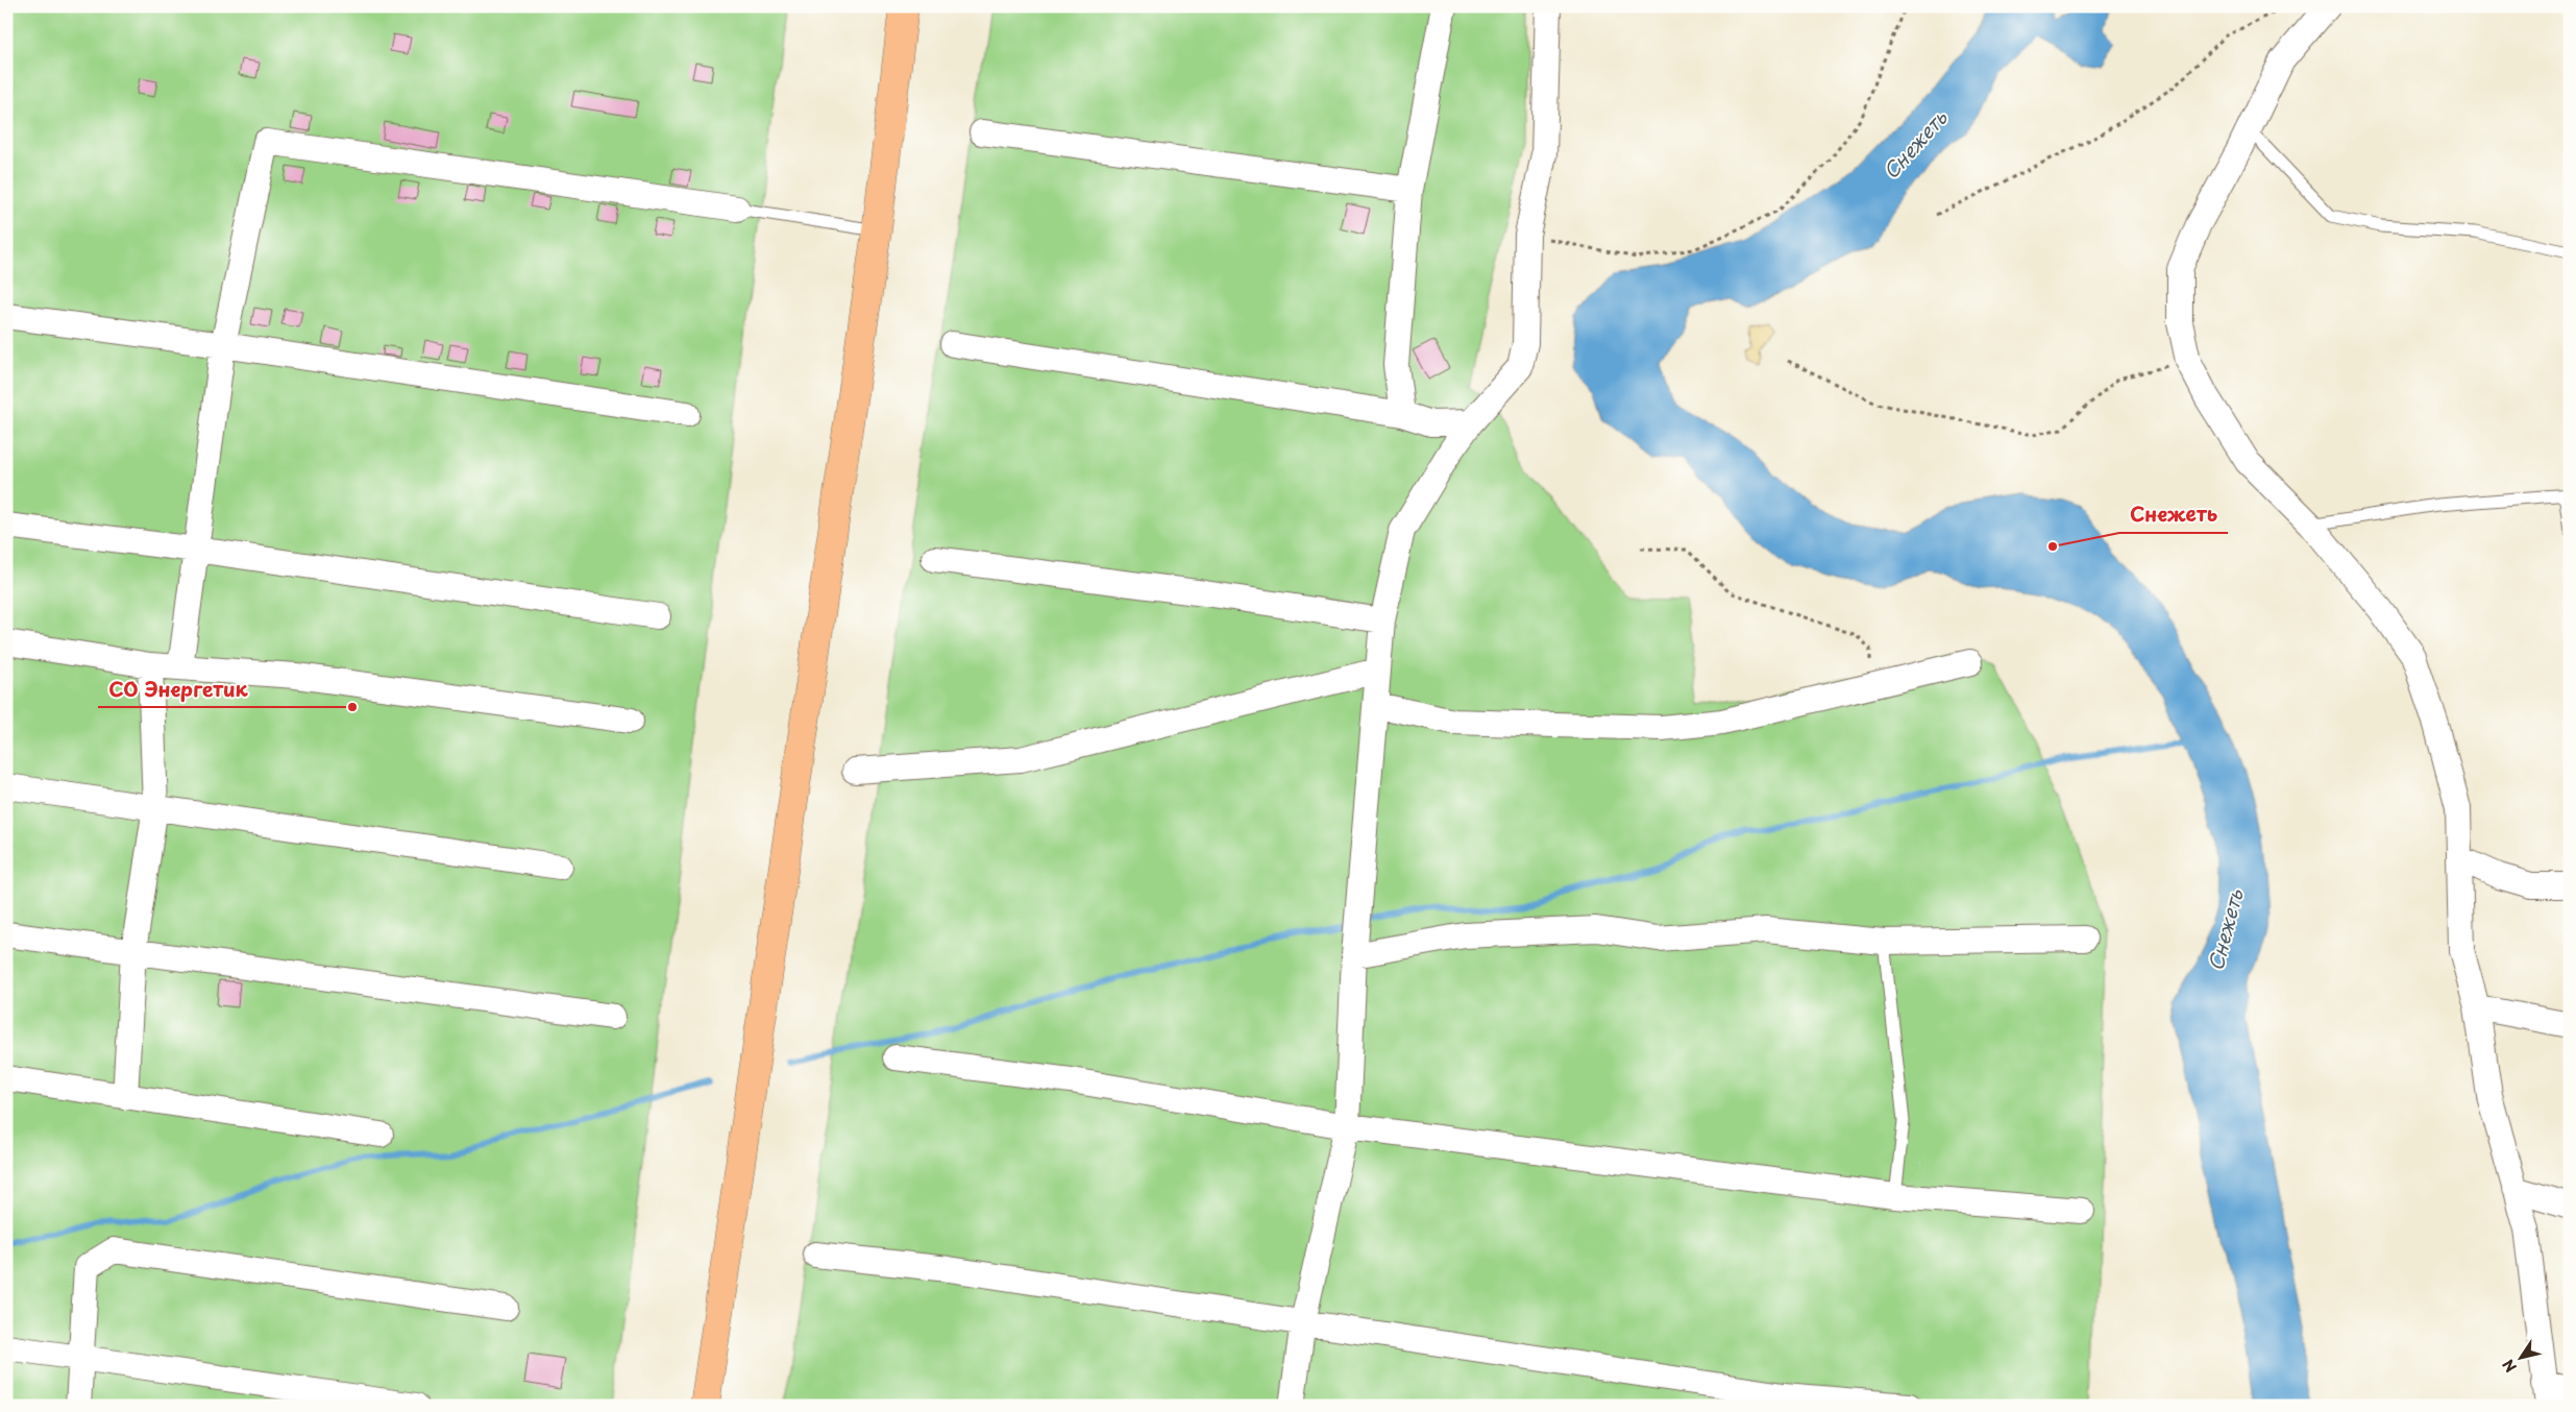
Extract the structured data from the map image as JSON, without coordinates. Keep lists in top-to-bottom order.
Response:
{
  "water": ["Снежеть"],
  "places": ["Снежеть", "СО Энергетик"],
  "north": "bottom left"
}
